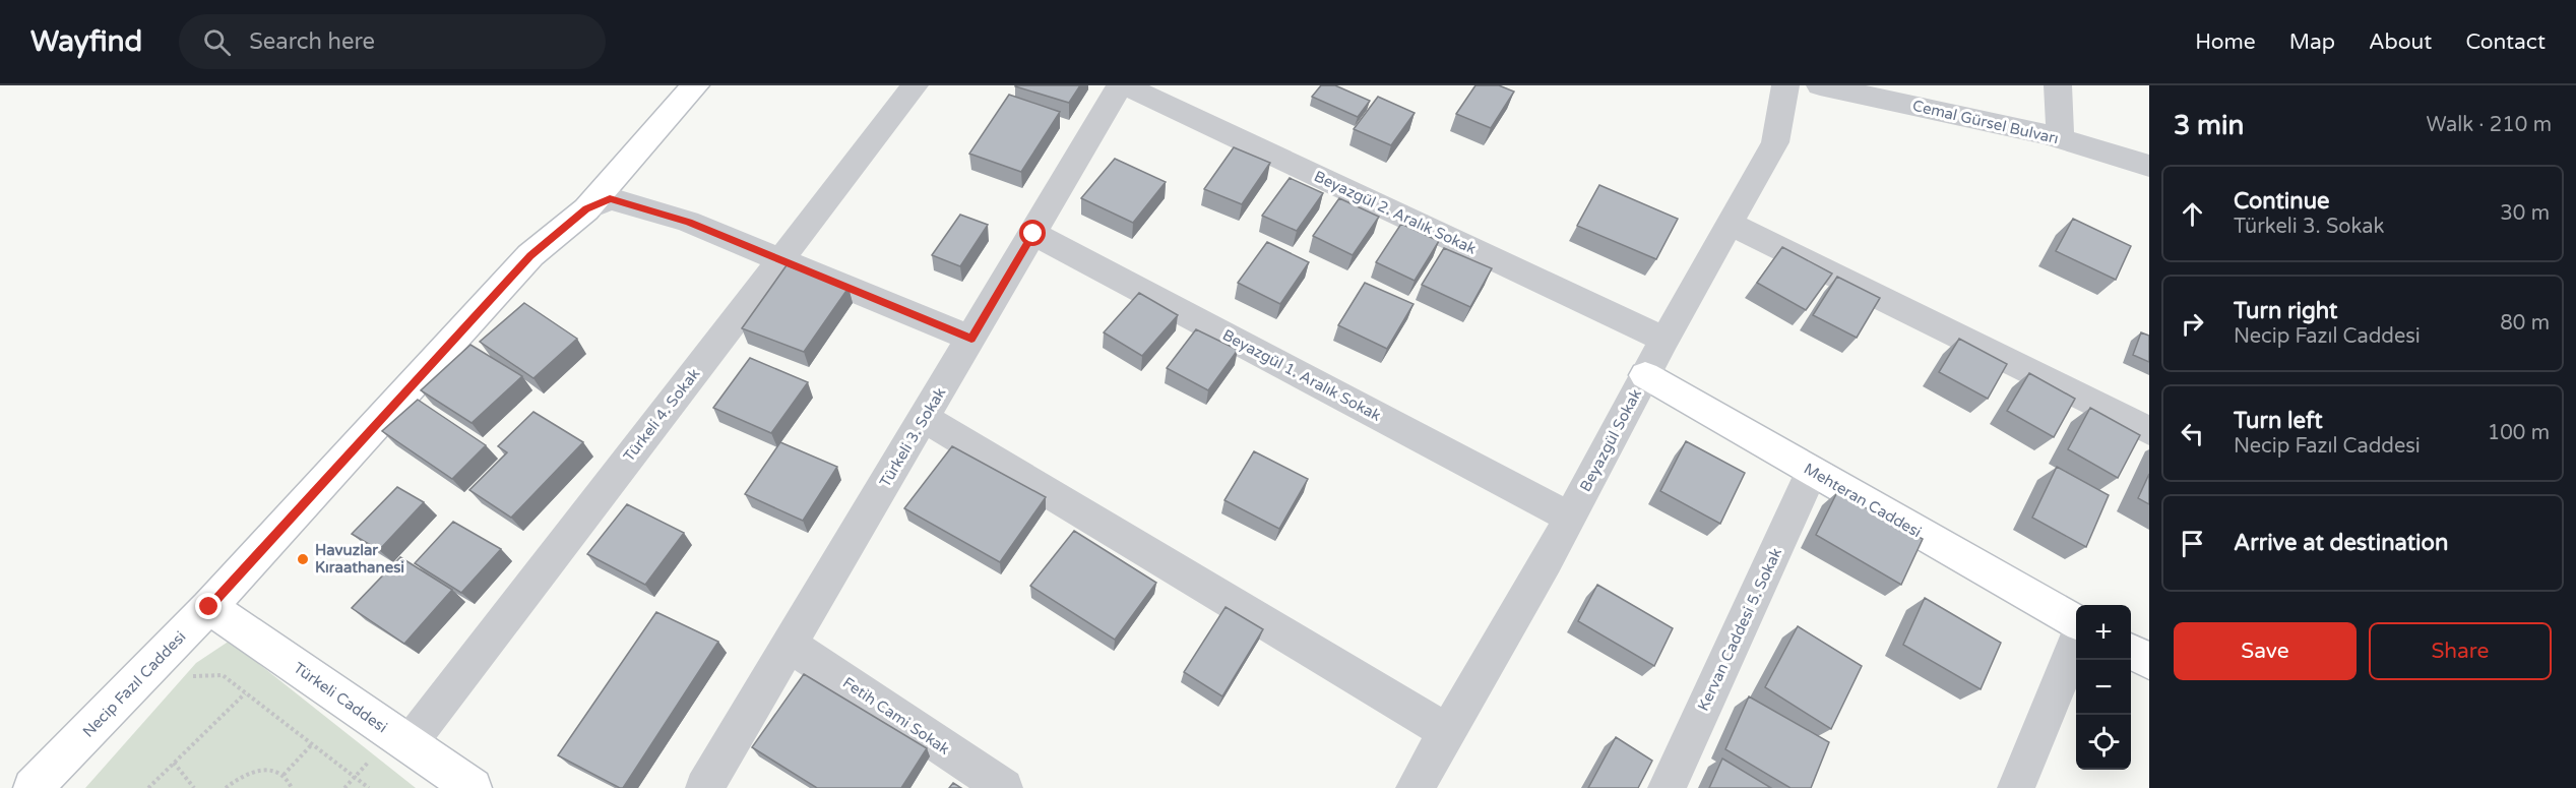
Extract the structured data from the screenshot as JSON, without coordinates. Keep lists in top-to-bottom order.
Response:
{
  "streets": {
    "street": [
      "Cemal Gürsel Bulvarı",
      "Beyazgül 2. Aralık Sokak",
      "Beyazgül 1. Aralık Sokak",
      "Türkeli 4. Sokak",
      "Türkeli 3. Sokak",
      "Beyazgül Sokak",
      "Mehteran Caddesi",
      "Kervan Caddesi 5. Sokak",
      "Necip Fazıl Caddesi",
      "Türkeli Caddesi",
      "Fetih Cami Sokak"
    ]
  },
  "crossings": [
    ["Beyazgül 2. Aralık Sokak", "Beyazgül Sokak"],
    ["Beyazgül 1. Aralık Sokak", "Türkeli 3. Sokak"],
    ["Beyazgül 1. Aralık Sokak", "Beyazgül Sokak"],
    ["Türkeli 4. Sokak", "Necip Fazıl Caddesi"],
    ["Türkeli 4. Sokak", "Türkeli Caddesi"],
    ["Türkeli 3. Sokak", "Necip Fazıl Caddesi"],
    ["Türkeli 3. Sokak", "Fetih Cami Sokak"],
    ["Beyazgül Sokak", "Mehteran Caddesi"],
    ["Mehteran Caddesi", "Kervan Caddesi 5. Sokak"],
    ["Necip Fazıl Caddesi", "Türkeli Caddesi"]
  ],
  "places": ["Havuzlar Kıraathanesi"],
  "page": {
    "header": "Wayfind",
    "search": "Search here",
    "nav": [
      "Home",
      "Map",
      "About",
      "Contact"
    ],
    "heading": ["3 min", "Walk · 210 m"],
    "list": [
      ["Continue", "Türkeli 3. Sokak", "30 m"],
      ["Turn right", "Necip Fazıl Caddesi", "80 m"],
      ["Turn left", "Necip Fazıl Caddesi", "100 m"],
      "Arrive at destination"
    ],
    "buttons": ["Save", "Share"],
    "map_buttons": ["+", "−"]
  }
}
